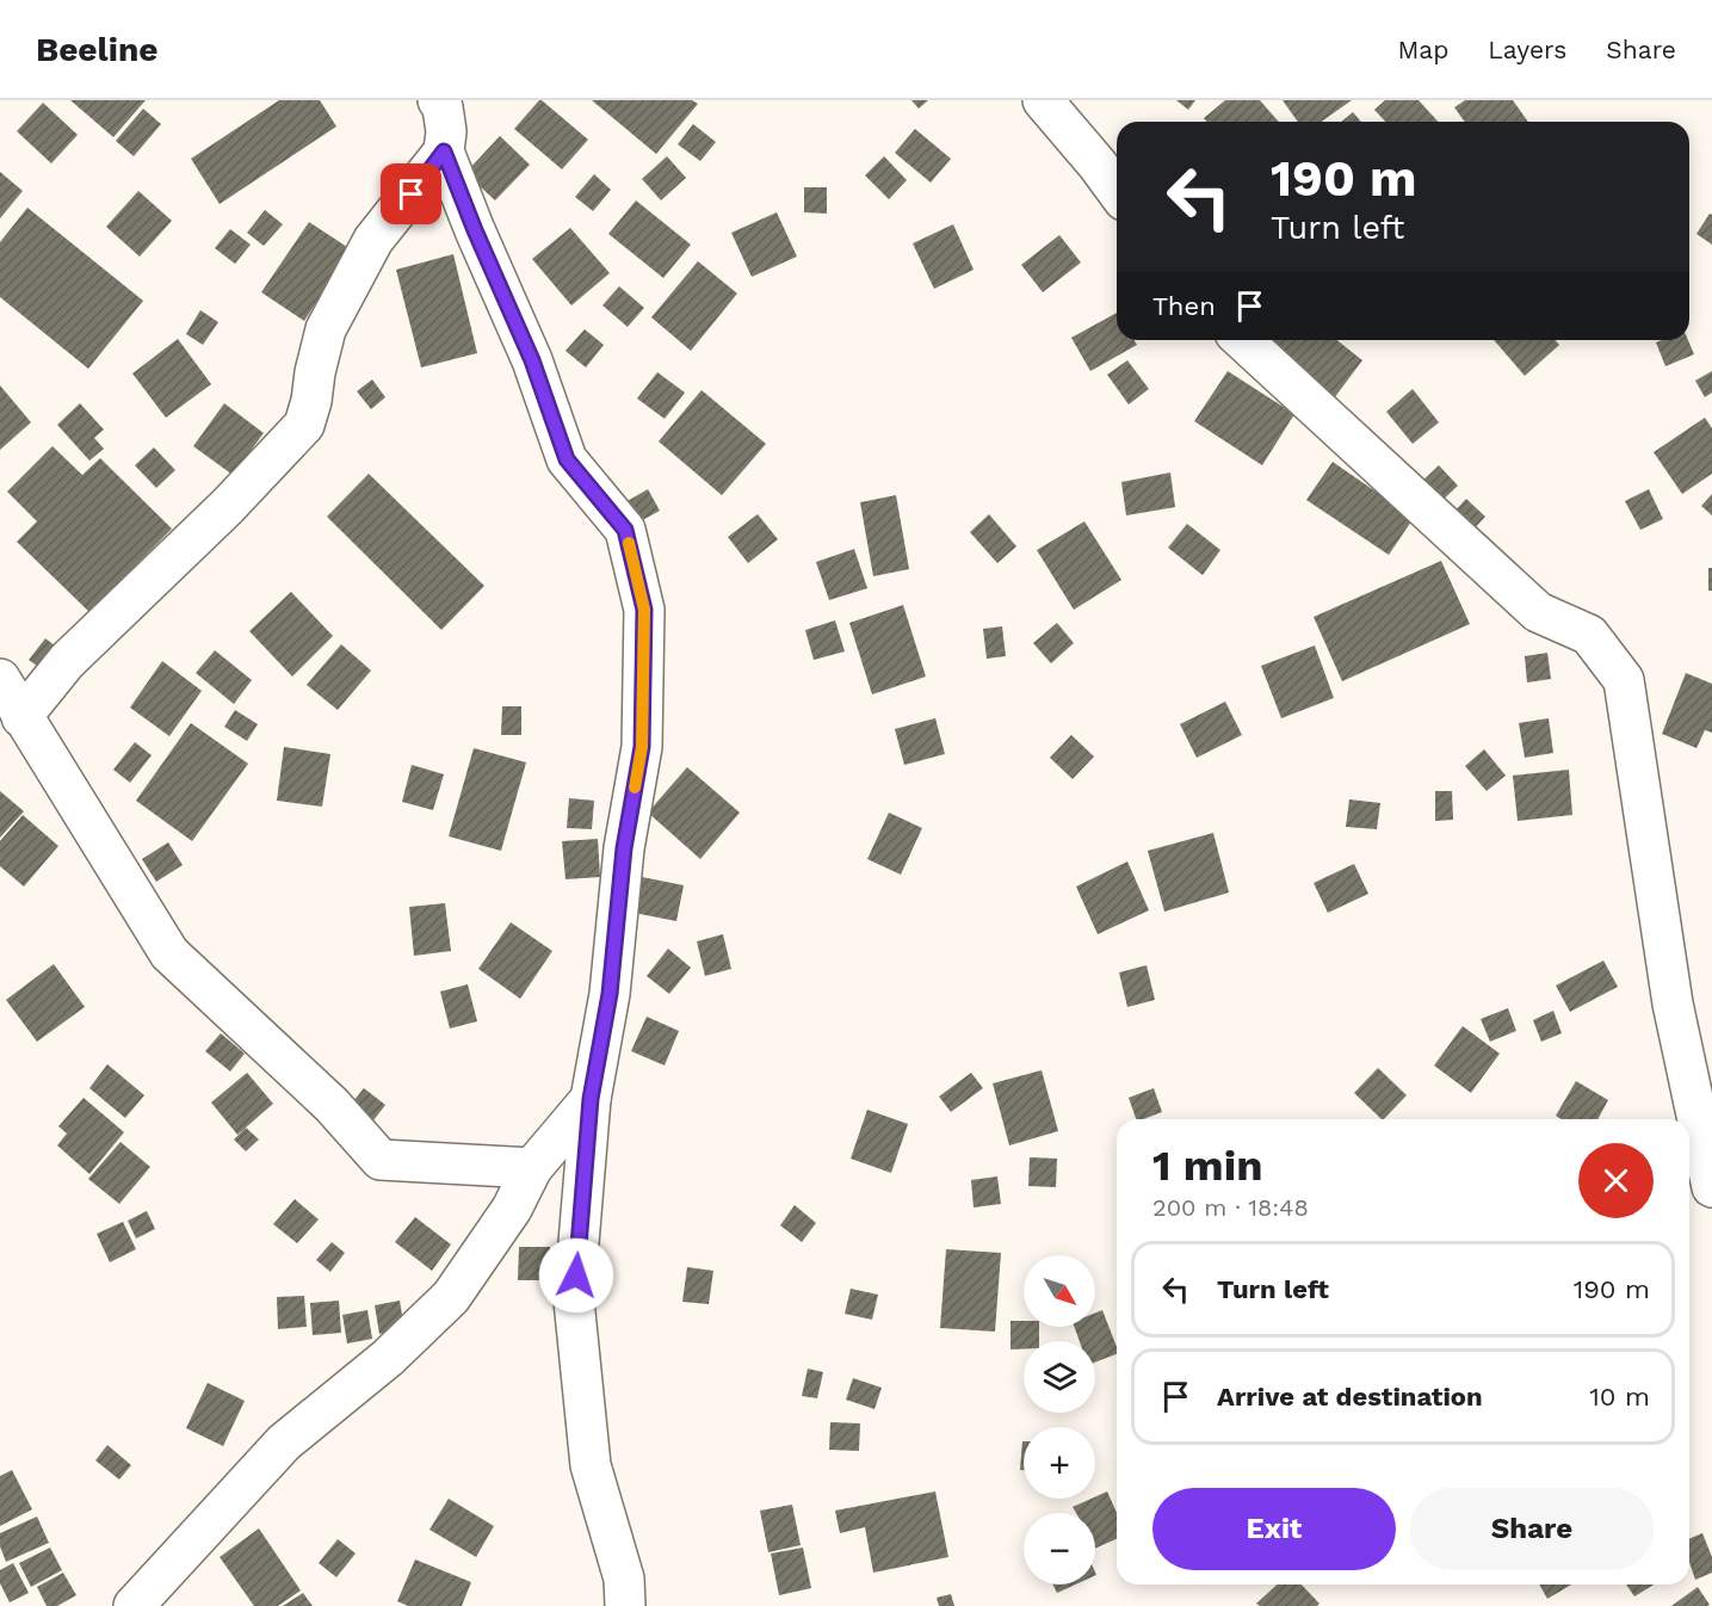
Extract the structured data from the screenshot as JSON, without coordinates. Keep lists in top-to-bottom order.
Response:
{
  "north": "bottom right",
  "page": {
    "header": "Beeline",
    "nav": ["Map", "Layers", "Share"],
    "turn": ["190 m", "Turn left"],
    "then": "Then",
    "heading": ["1 min", "200 m · 18:48"],
    "list": [
      {
        "name": "Turn left",
        "value": "190 m"
      },
      {
        "name": "Arrive at destination",
        "value": "10 m"
      }
    ],
    "map_buttons": ["+", "−"],
    "buttons": ["Exit", "Share"]
  }
}
